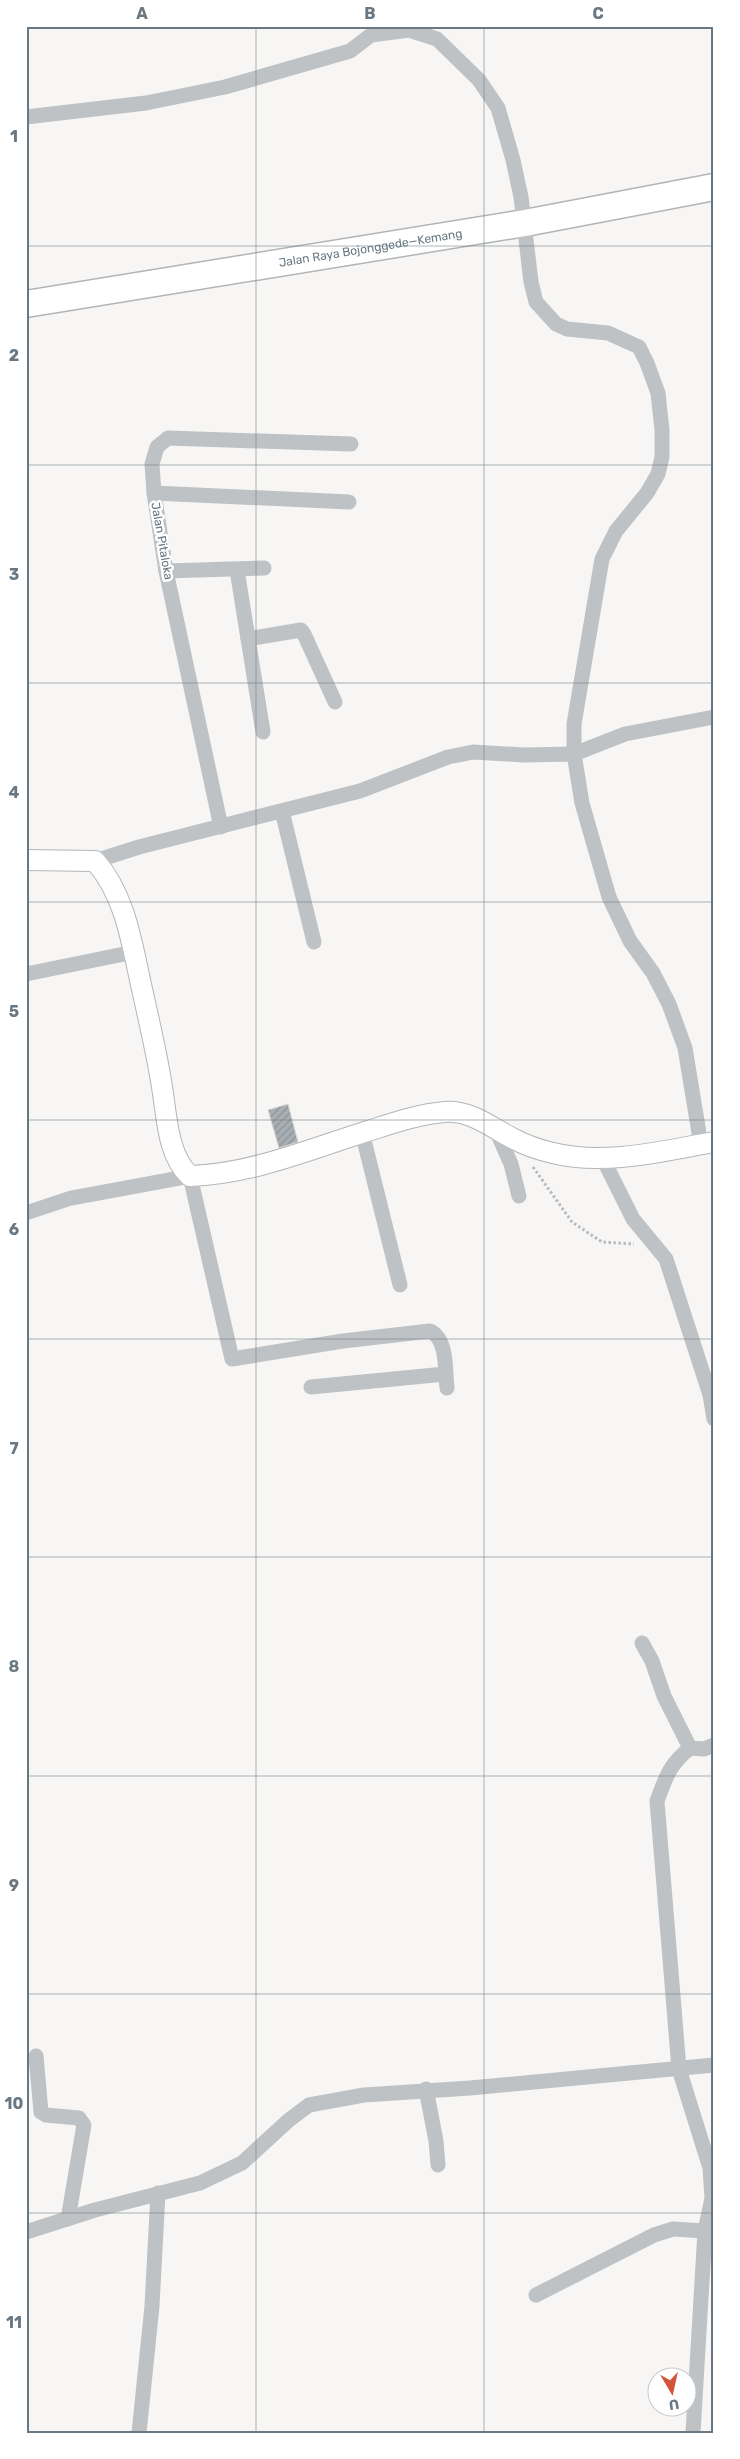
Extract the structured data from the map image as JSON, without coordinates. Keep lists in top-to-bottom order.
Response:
{
  "streets": {
    "highway": ["Jalan Raya Bojonggede—Kemang"],
    "street": ["Jalan Pitaloka"]
  },
  "north": "bottom",
  "grid": {
    "columns": ["A", "B", "C"],
    "rows": [
      "1",
      "2",
      "3",
      "4",
      "5",
      "6",
      "7",
      "8",
      "9",
      "10",
      "11"
    ]
  }
}
